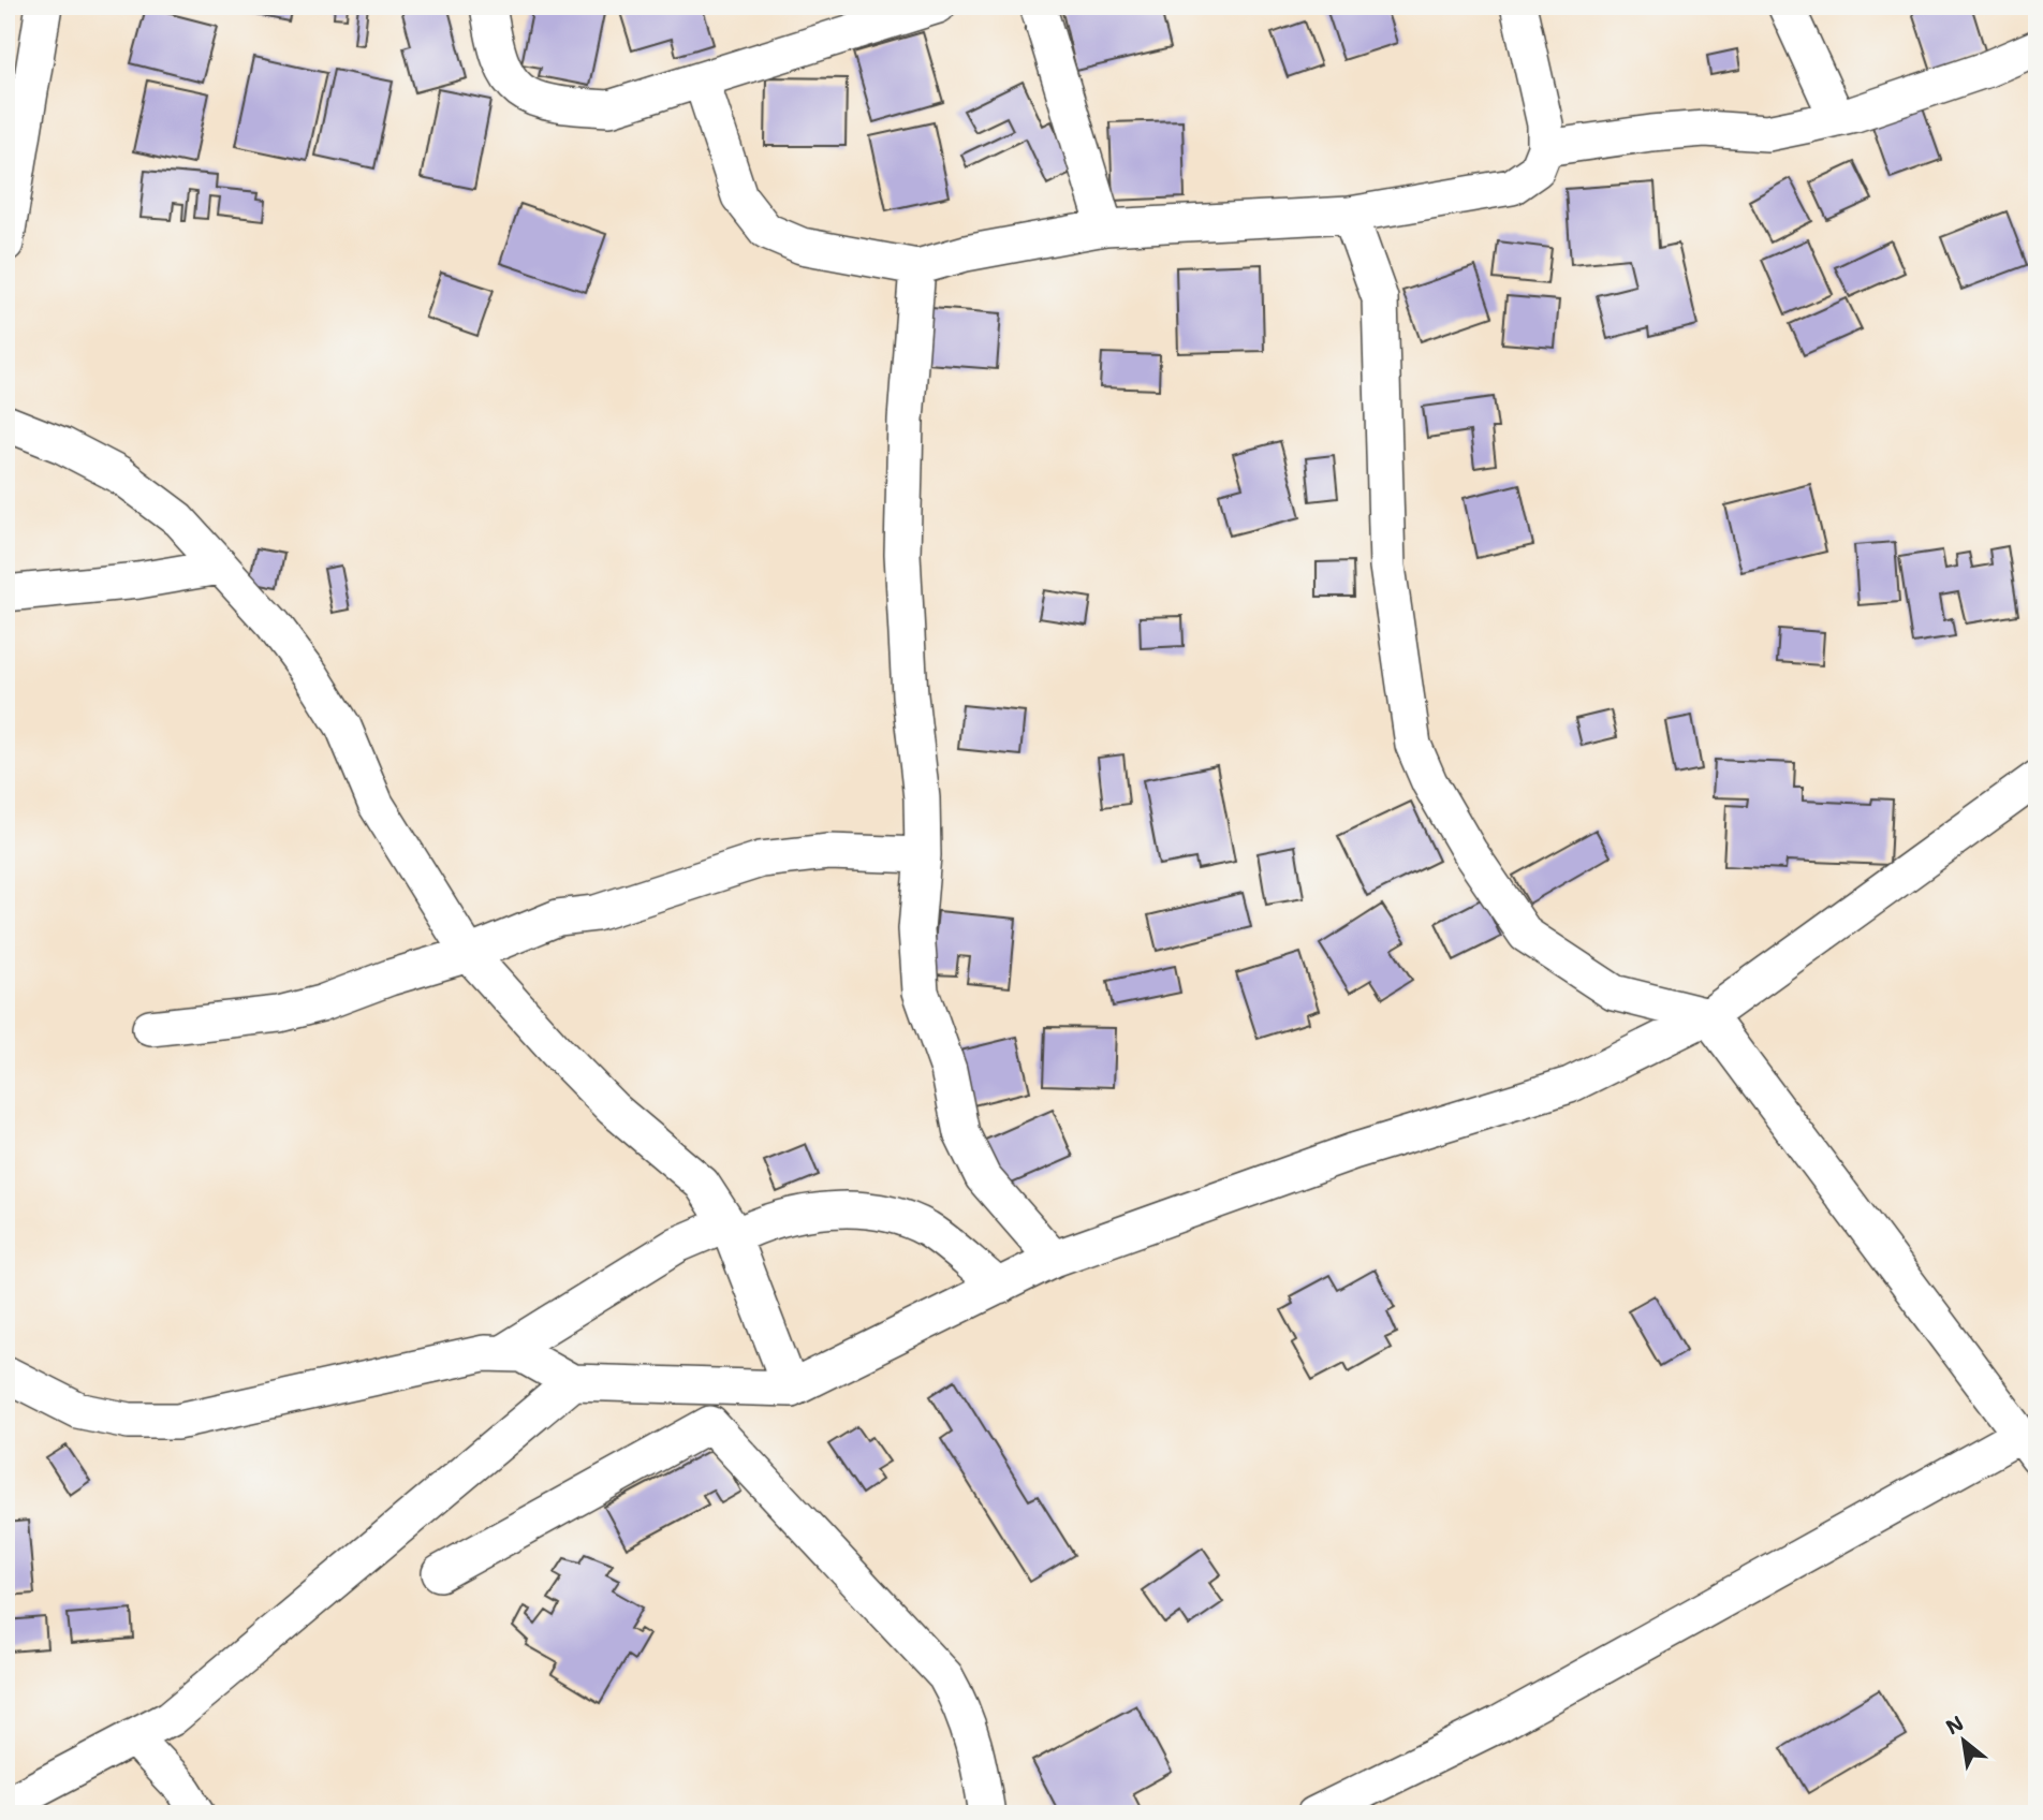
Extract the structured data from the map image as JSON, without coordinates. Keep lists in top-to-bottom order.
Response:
{
  "north": "top left"
}
